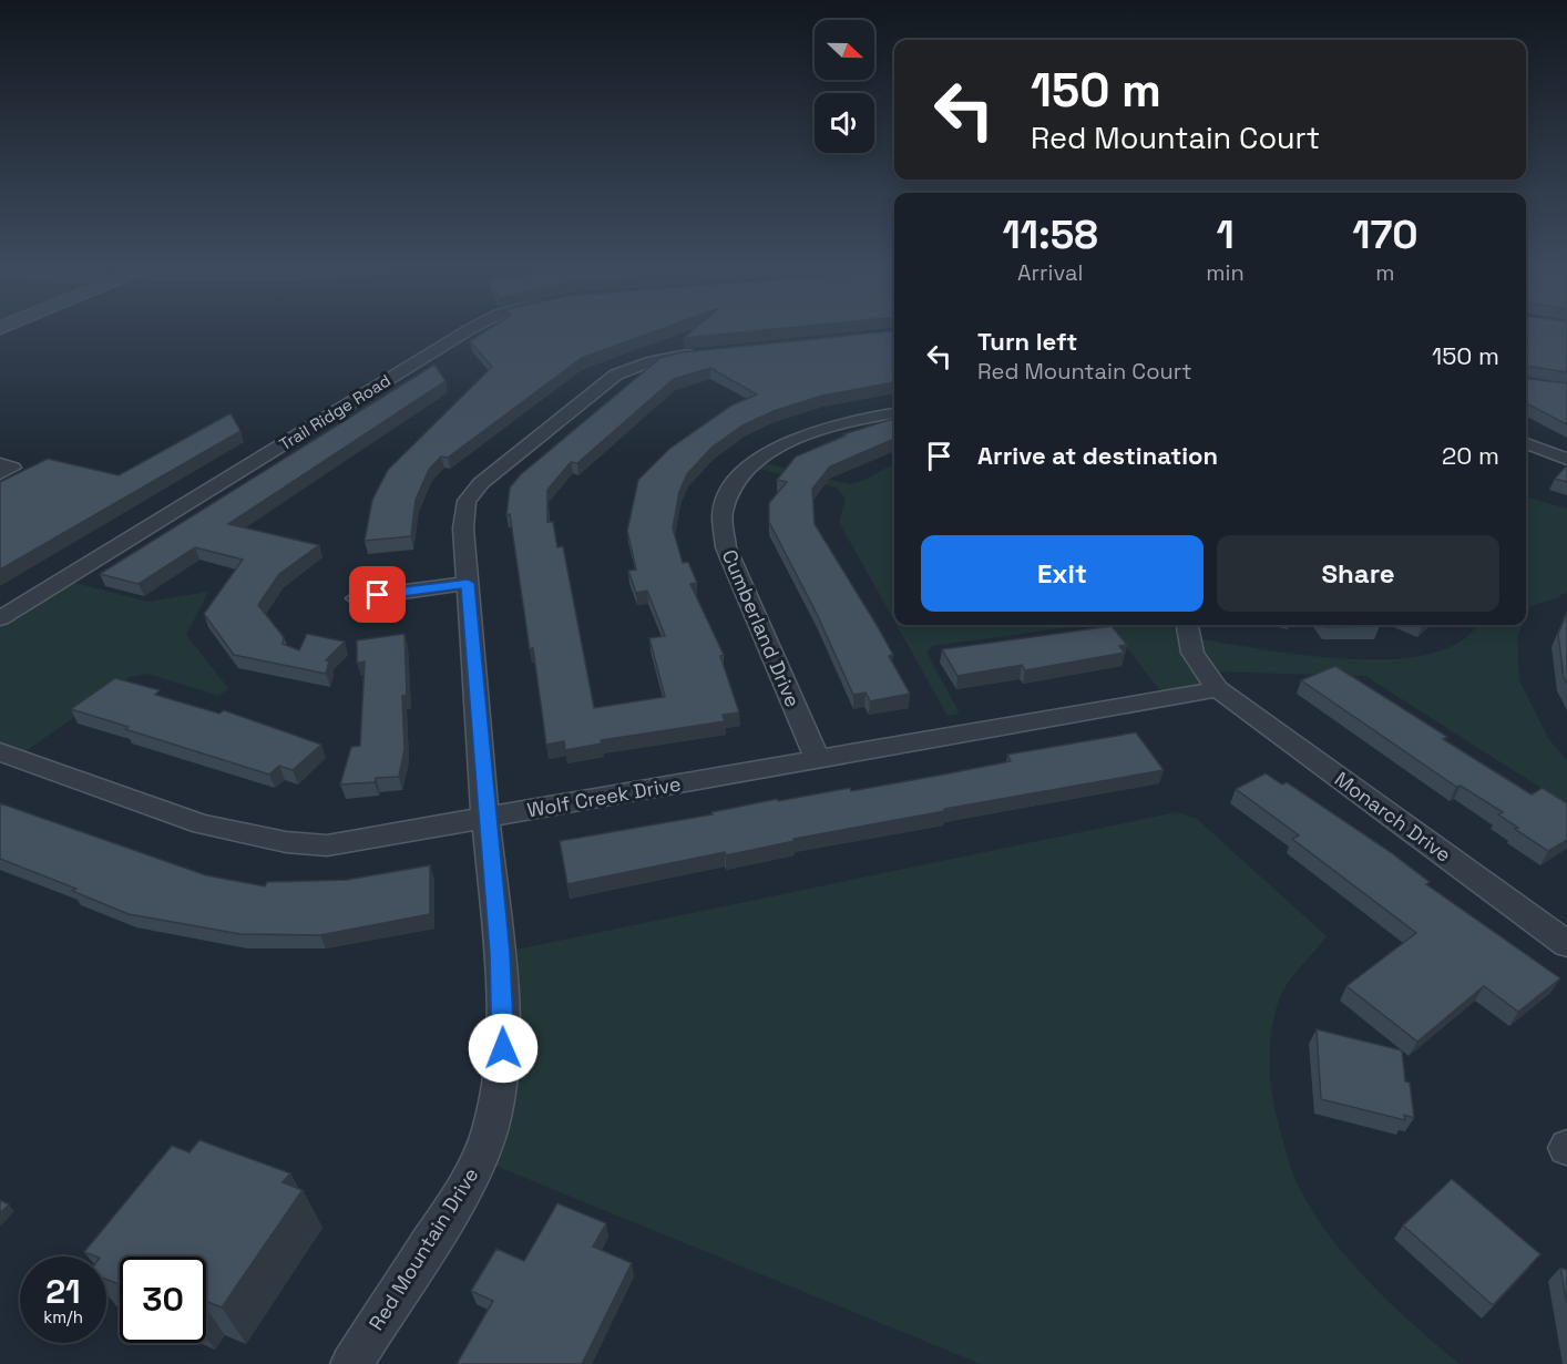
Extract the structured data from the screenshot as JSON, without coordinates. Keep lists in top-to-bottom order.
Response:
{
  "streets": {
    "street": [
      "Trail Ridge Road",
      "Cumberland Drive",
      "Wolf Creek Drive",
      "Monarch Drive",
      "Red Mountain Drive"
    ]
  },
  "crossings": [
    ["Cumberland Drive", "Wolf Creek Drive"],
    ["Wolf Creek Drive", "Monarch Drive"],
    ["Wolf Creek Drive", "Red Mountain Drive"]
  ],
  "north": "right",
  "page": {
    "turn": ["150 m", "Red Mountain Court"],
    "eta": [
      "11:58",
      "Arrival",
      "1",
      "min",
      "170",
      "m"
    ],
    "list": [
      {
        "name": "Turn left",
        "note": "Red Mountain Court",
        "value": "150 m"
      },
      {
        "name": "Arrive at destination",
        "value": "20 m"
      }
    ],
    "buttons": ["Exit", "Share"],
    "speed": "21 km/h",
    "limit": "30"
  }
}
